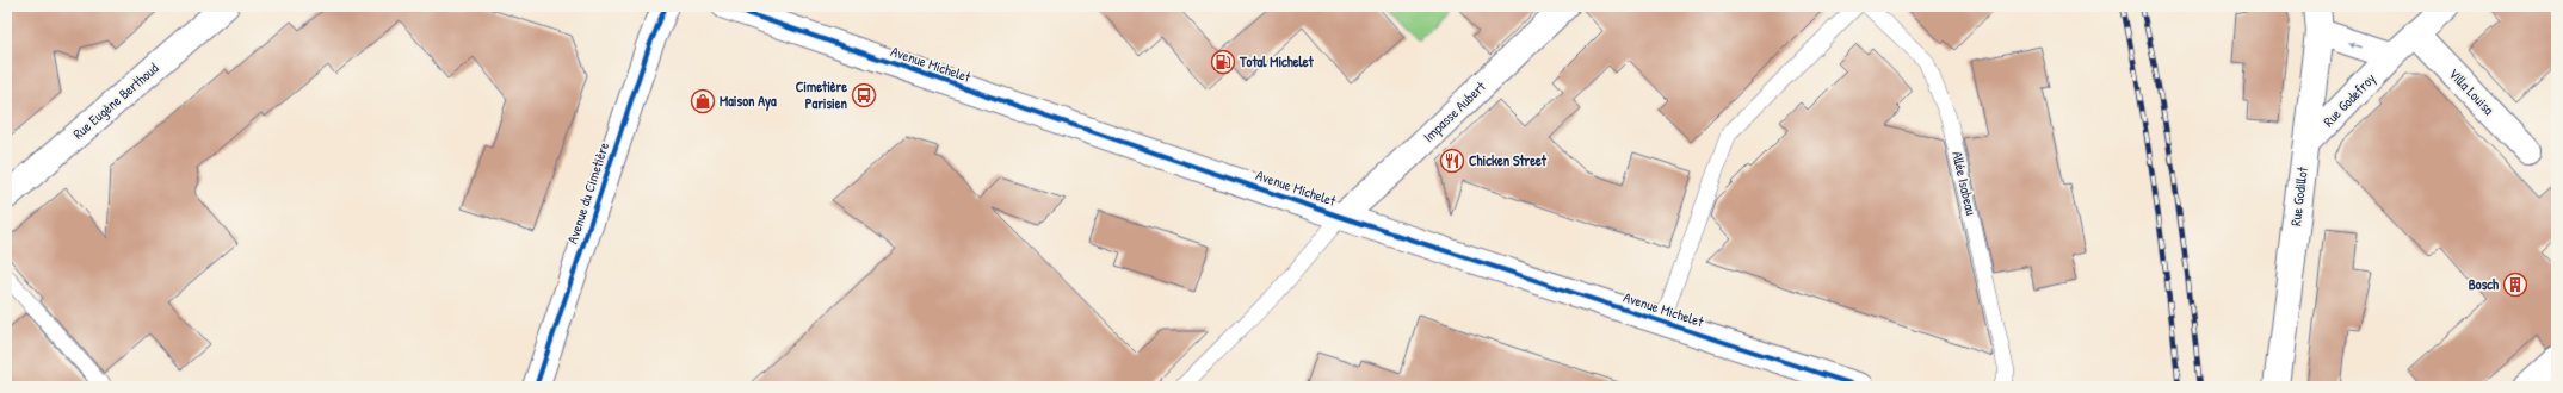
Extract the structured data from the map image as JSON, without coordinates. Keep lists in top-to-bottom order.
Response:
{
  "streets": {
    "street": [
      "Avenue Michelet",
      "Villa Louisa",
      "Rue Godefroy",
      "Rue Eugène Berthoud",
      "Impasse Aubert",
      "Avenue du Cimetière",
      "Rue Godillot"
    ],
    "lane": ["Allée Isabeau"]
  },
  "crossings": [
    ["Avenue Michelet", "Impasse Aubert"],
    ["Villa Louisa", "Rue Godefroy"],
    ["Rue Godefroy", "Rue Godillot"]
  ],
  "places": {
    "fuel station": ["Total Michelet"],
    "bus stop": ["Cimetière Parisien"],
    "shop": ["Maison Aya"],
    "restaurant": ["Chicken Street"],
    "building": ["Bosch"]
  }
}
